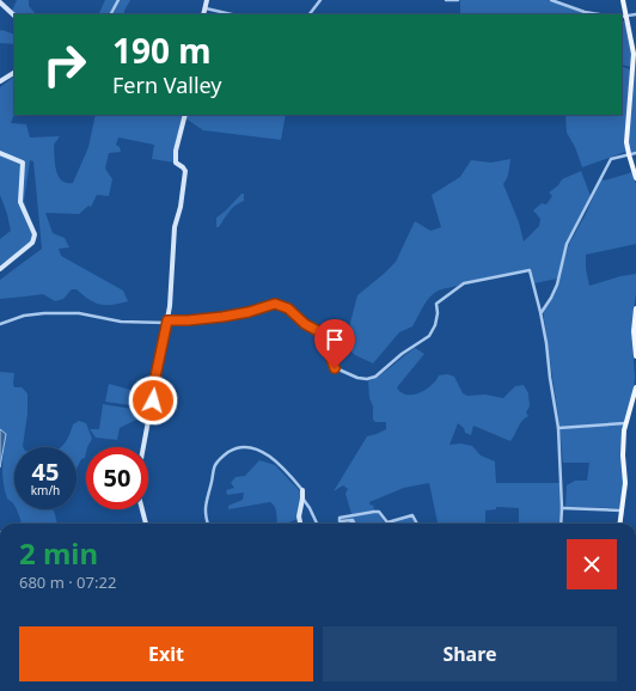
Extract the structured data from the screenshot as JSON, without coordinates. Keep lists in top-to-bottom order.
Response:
{
  "page": {
    "turn": ["190 m", "Fern Valley"],
    "speed": "45 km/h",
    "limit": "50",
    "heading": ["2 min", "680 m · 07:22"],
    "buttons": ["Exit", "Share"]
  }
}
